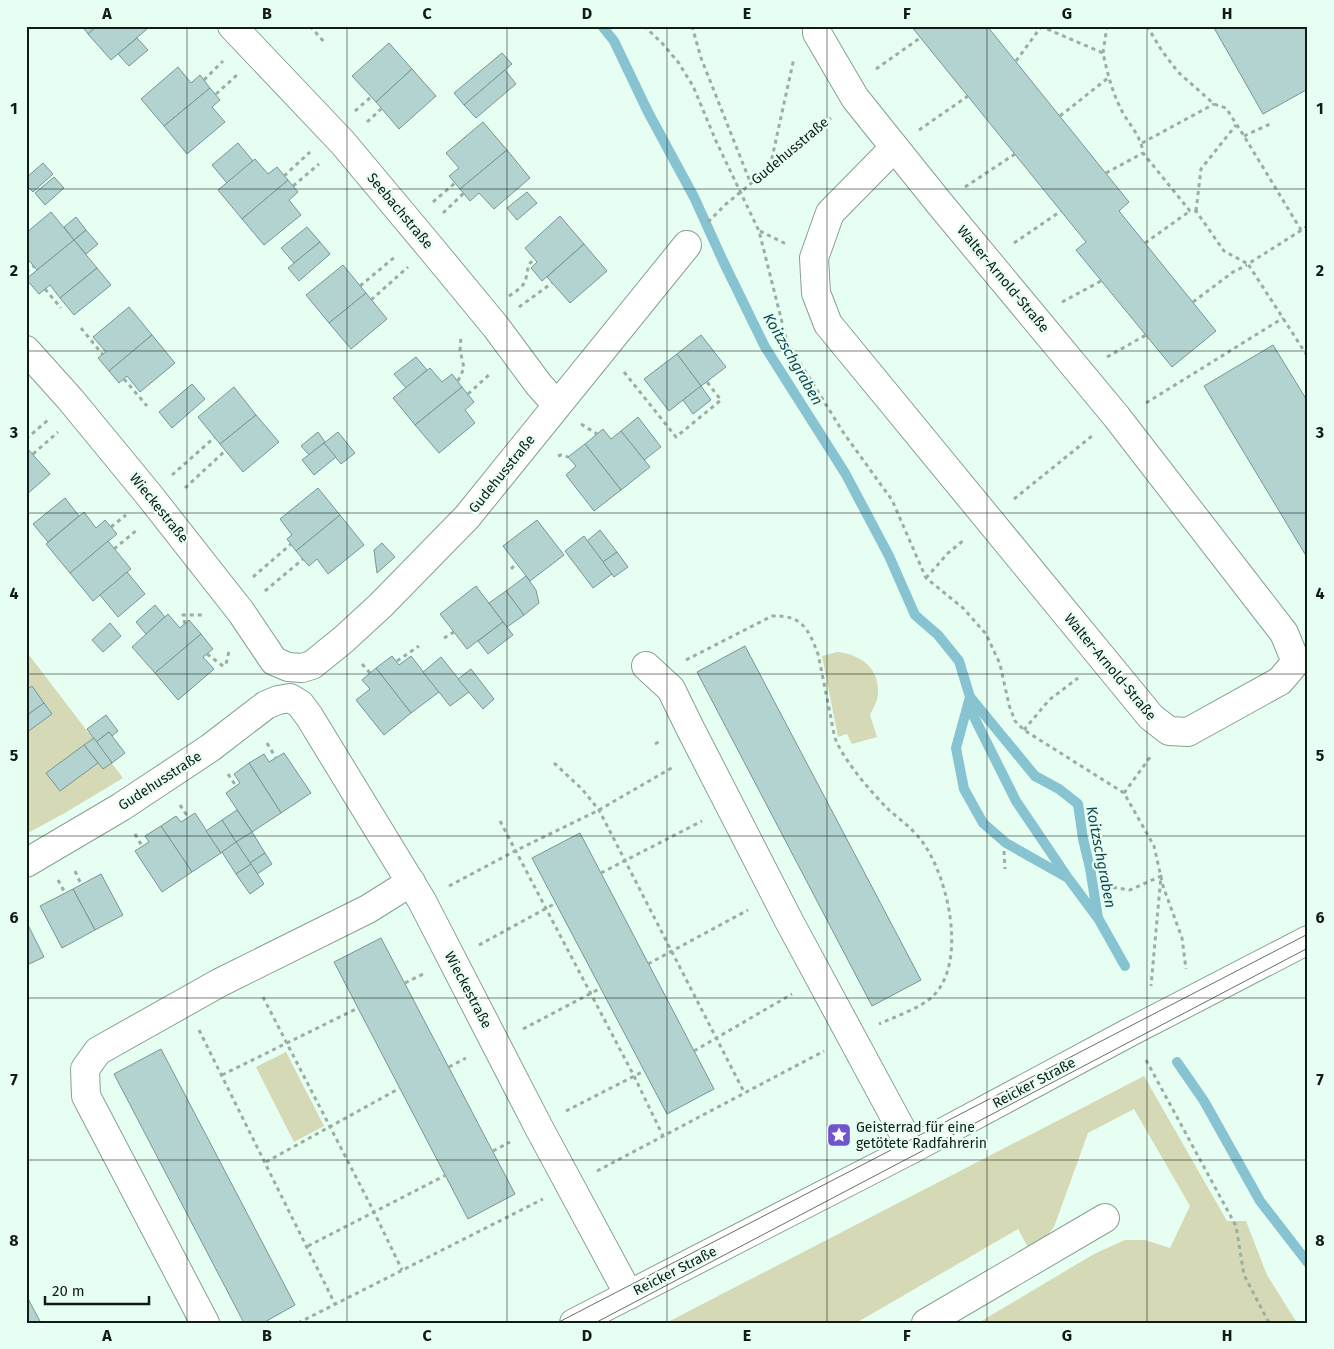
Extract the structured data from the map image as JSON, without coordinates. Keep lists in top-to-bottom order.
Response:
{
  "streets": {
    "street": [
      "Gudehusstraße",
      "Seebachstraße",
      "Walter-Arnold-Straße",
      "Wieckestraße",
      "Reicker Straße"
    ]
  },
  "crossings": [
    ["Gudehusstraße", "Seebachstraße"],
    ["Gudehusstraße", "Walter-Arnold-Straße"],
    ["Gudehusstraße", "Wieckestraße"],
    ["Wieckestraße", "Reicker Straße"]
  ],
  "water": ["Koitzschgraben"],
  "places": {
    "place": ["Geisterrad für eine getötete Radfahrerin"]
  },
  "scale_bar": "20 m",
  "grid": {
    "columns": [
      "A",
      "B",
      "C",
      "D",
      "E",
      "F",
      "G",
      "H"
    ],
    "rows": [
      "1",
      "2",
      "3",
      "4",
      "5",
      "6",
      "7",
      "8"
    ]
  }
}
